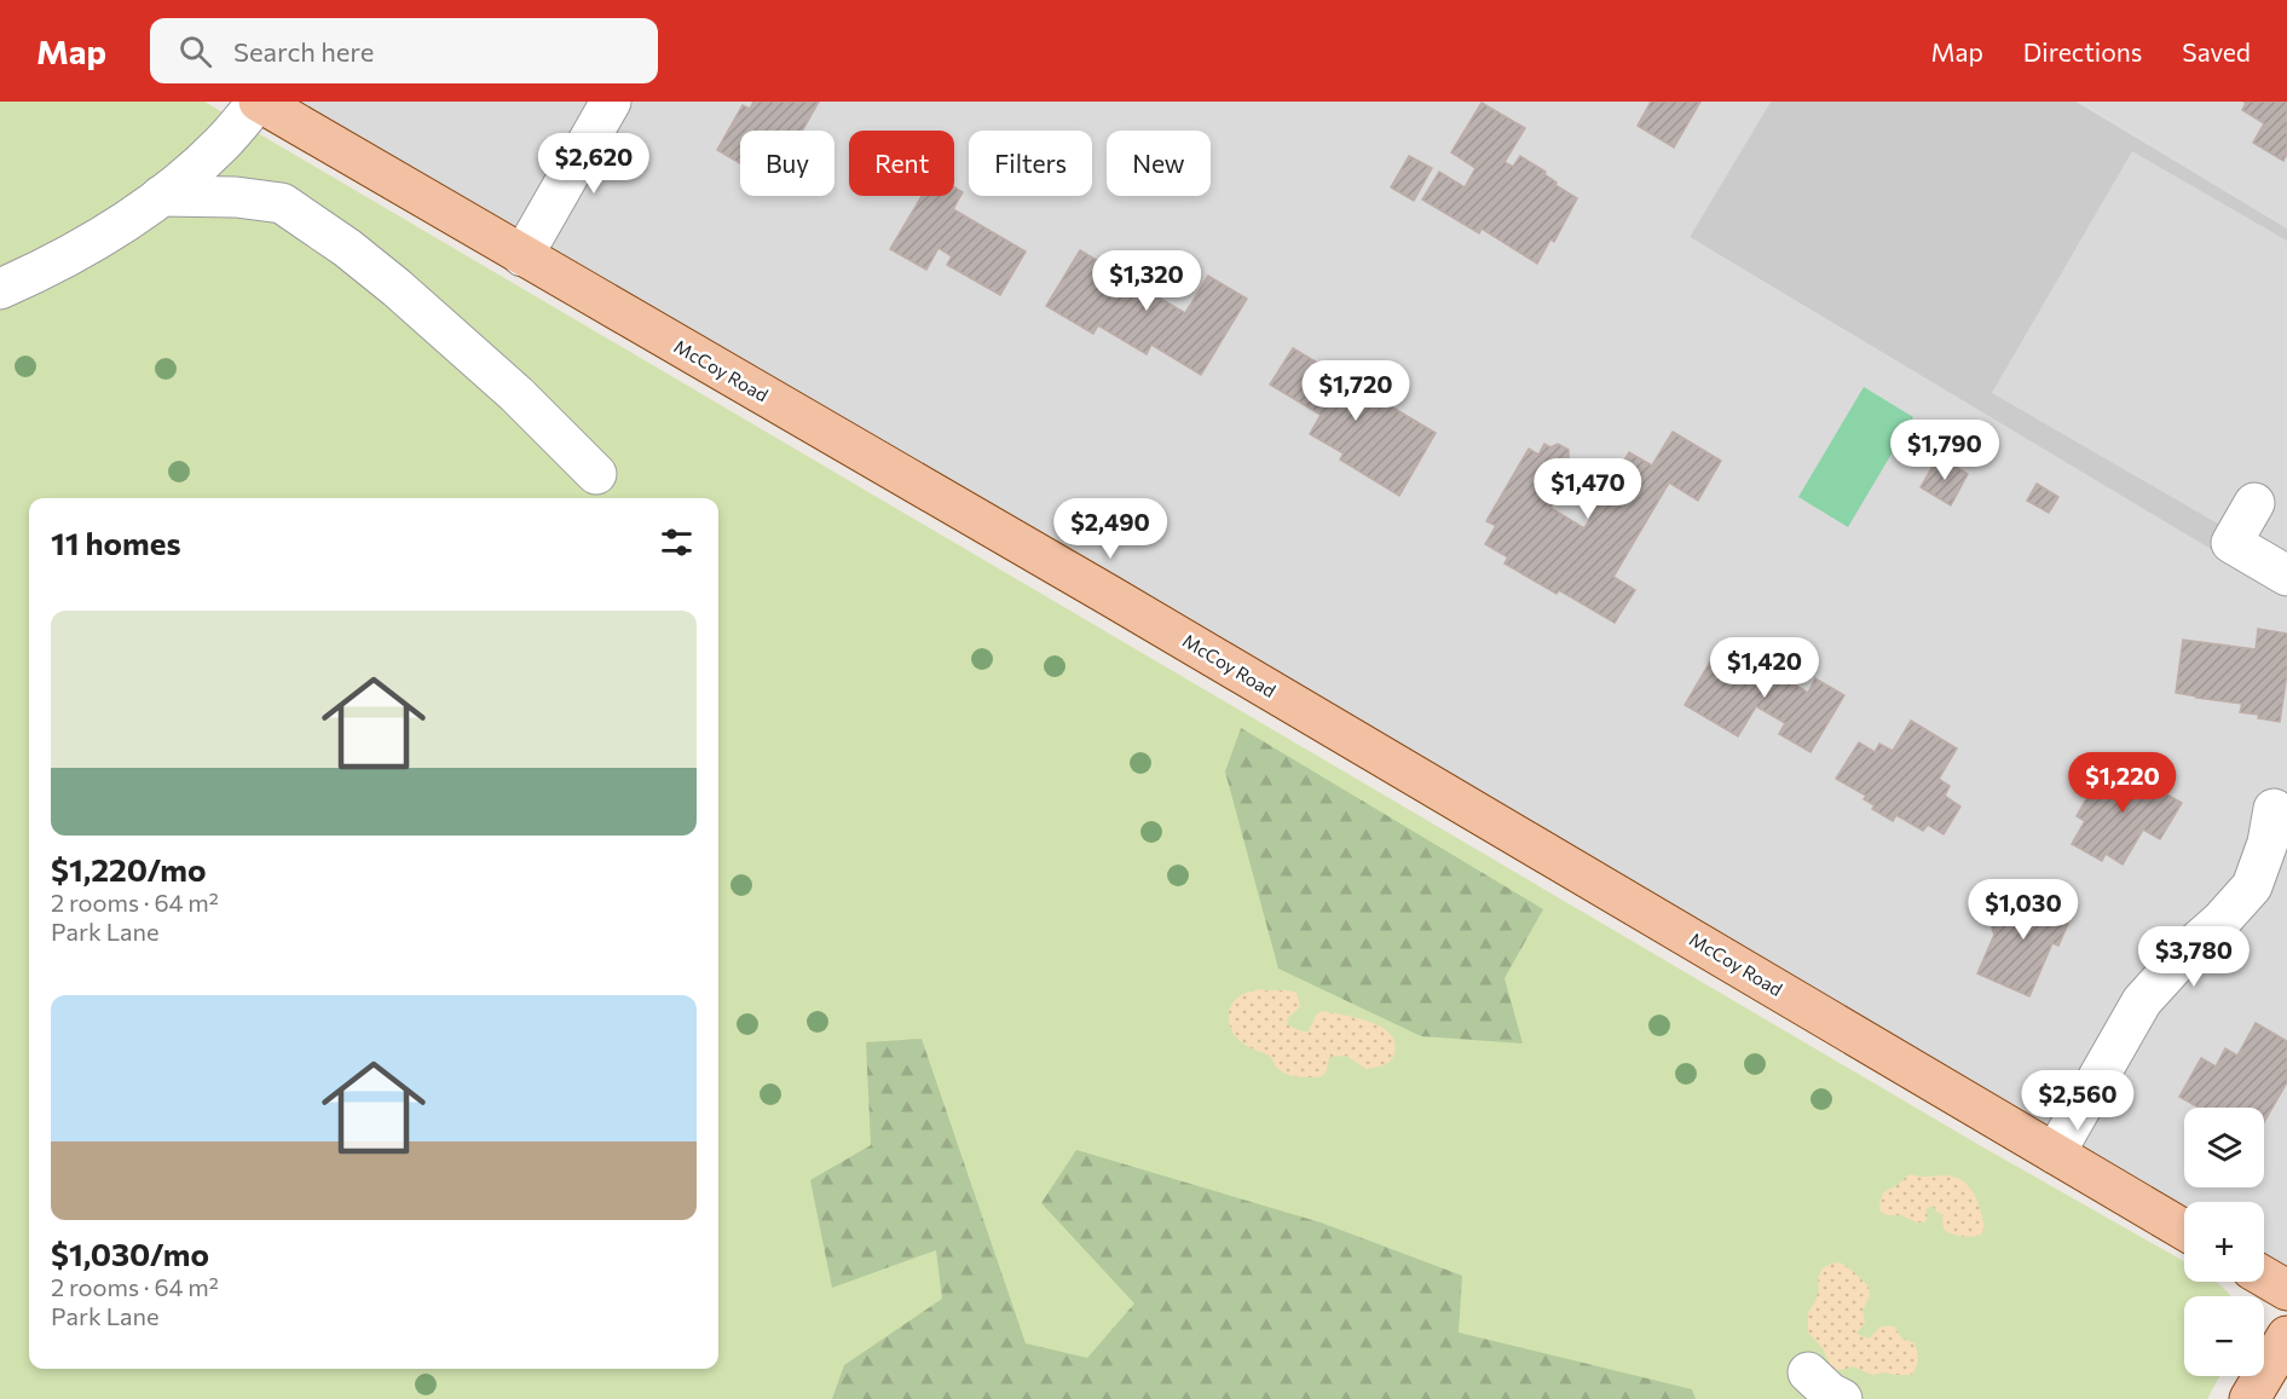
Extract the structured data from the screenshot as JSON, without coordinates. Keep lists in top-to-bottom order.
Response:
{
  "streets": {
    "main road": ["McCoy Road"]
  },
  "page": {
    "header": "Map",
    "search": "Search here",
    "nav": ["Map", "Directions", "Saved"],
    "chip": [
      "Buy",
      "Rent",
      "Filters",
      "New"
    ],
    "price": [
      "$2,620",
      "$1,320",
      "$1,720",
      "$1,790",
      "$1,470",
      "$2,490",
      "$1,420",
      "$1,220",
      "$1,030",
      "$3,780",
      "$2,560"
    ],
    "heading": "11 homes",
    "list": [
      {
        "name": "$1,220/mo",
        "note": "2 rooms · 64 m² · Park Lane"
      },
      {
        "name": "$1,030/mo",
        "note": "2 rooms · 64 m² · Park Lane"
      }
    ],
    "map_buttons": ["+", "−"]
  }
}
